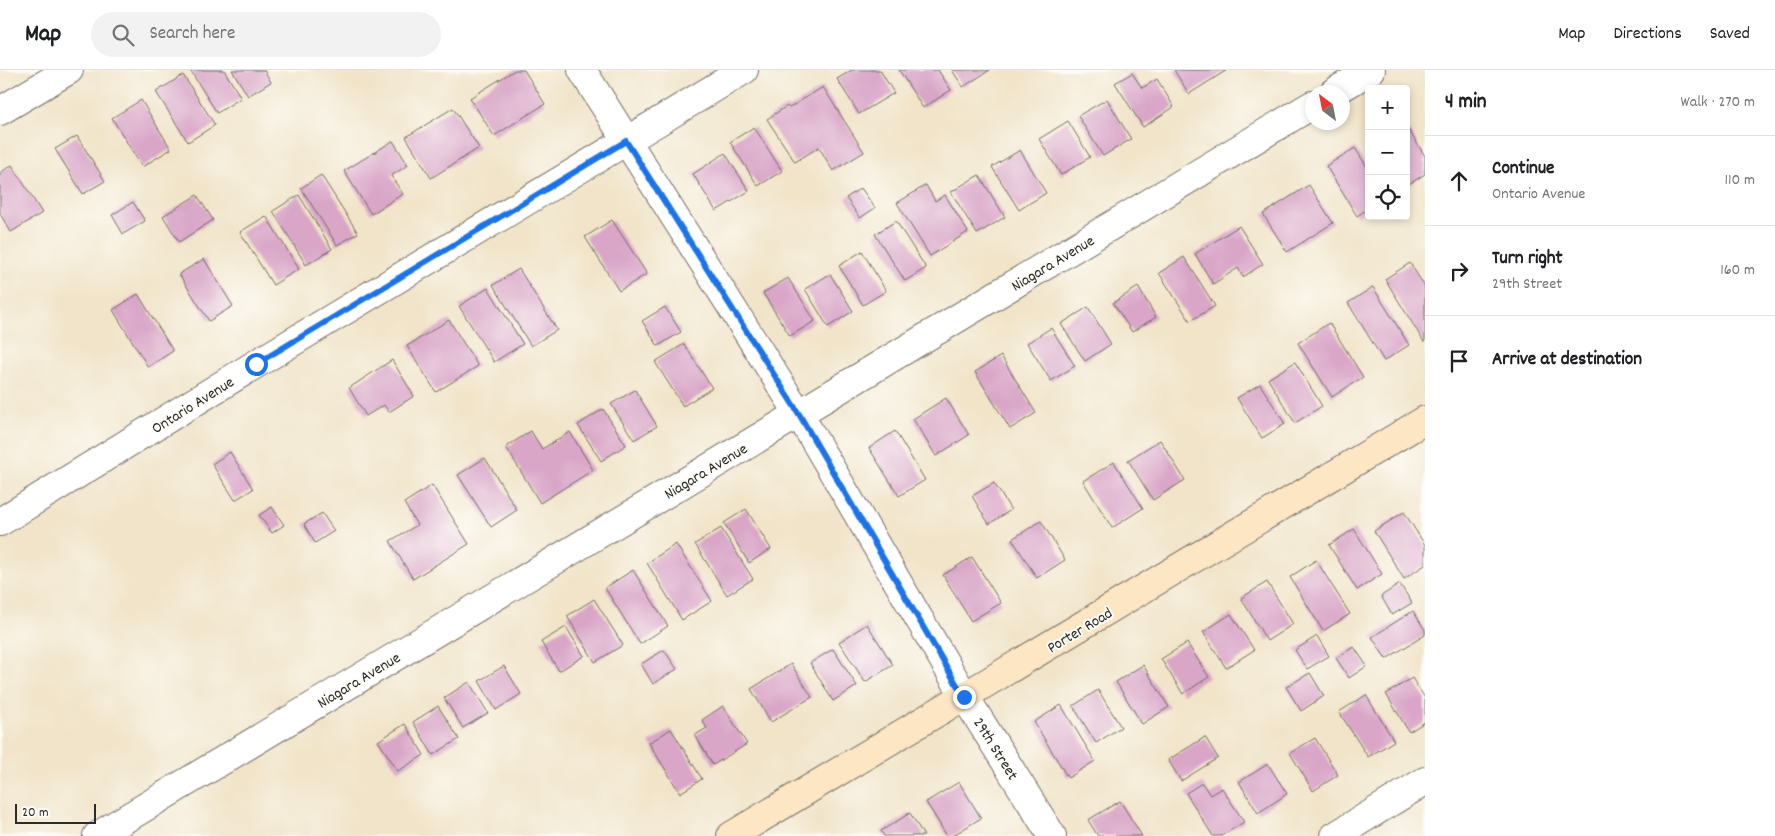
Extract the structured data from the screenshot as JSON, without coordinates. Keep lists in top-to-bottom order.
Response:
{
  "streets": {
    "main road": ["Porter Road"],
    "street": ["Niagara Avenue", "Ontario Avenue", "29th Street"]
  },
  "crossings": [
    ["Niagara Avenue", "29th Street"],
    ["Ontario Avenue", "29th Street"],
    ["Porter Road", "29th Street"]
  ],
  "scale_bar": "20 m",
  "north": "top left",
  "page": {
    "header": "Map",
    "search": "Search here",
    "nav": ["Map", "Directions", "Saved"],
    "heading": ["4 min", "Walk · 270 m"],
    "map_buttons": ["+", "−"],
    "list": [
      ["Continue", "Ontario Avenue", "110 m"],
      ["Turn right", "29th Street", "160 m"],
      "Arrive at destination"
    ],
    "scale": "20 m"
  }
}
